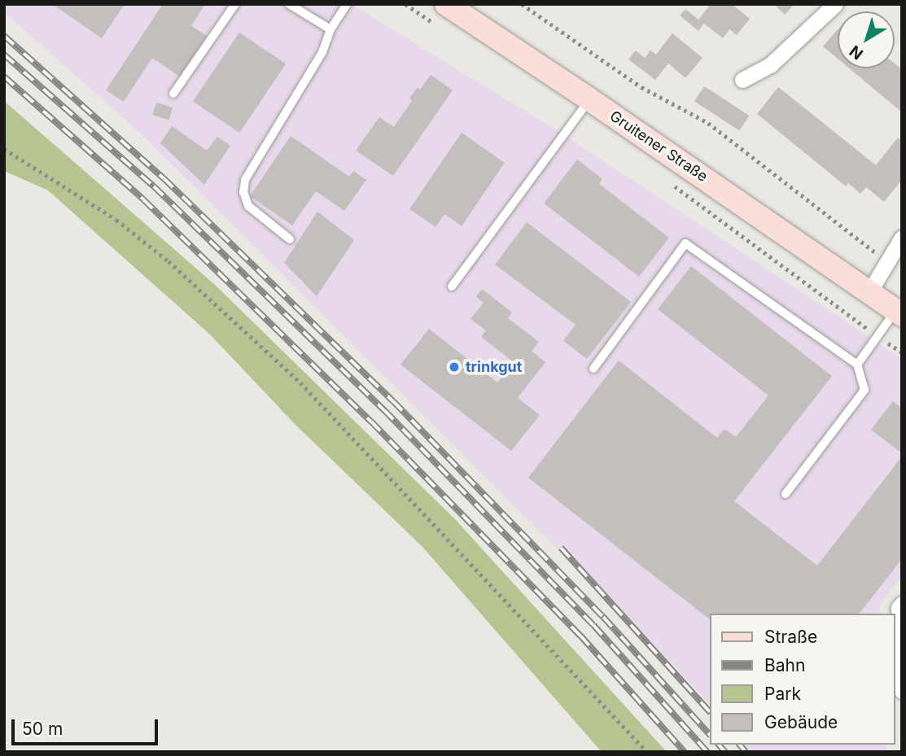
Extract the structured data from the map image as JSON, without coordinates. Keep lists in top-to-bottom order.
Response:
{
  "streets": {
    "main road": ["Gruitener Straße"]
  },
  "places": ["trinkgut"],
  "legend": [
    "Straße",
    "Bahn",
    "Park",
    "Gebäude"
  ],
  "scale_bar": "50 m",
  "north": "bottom left"
}
